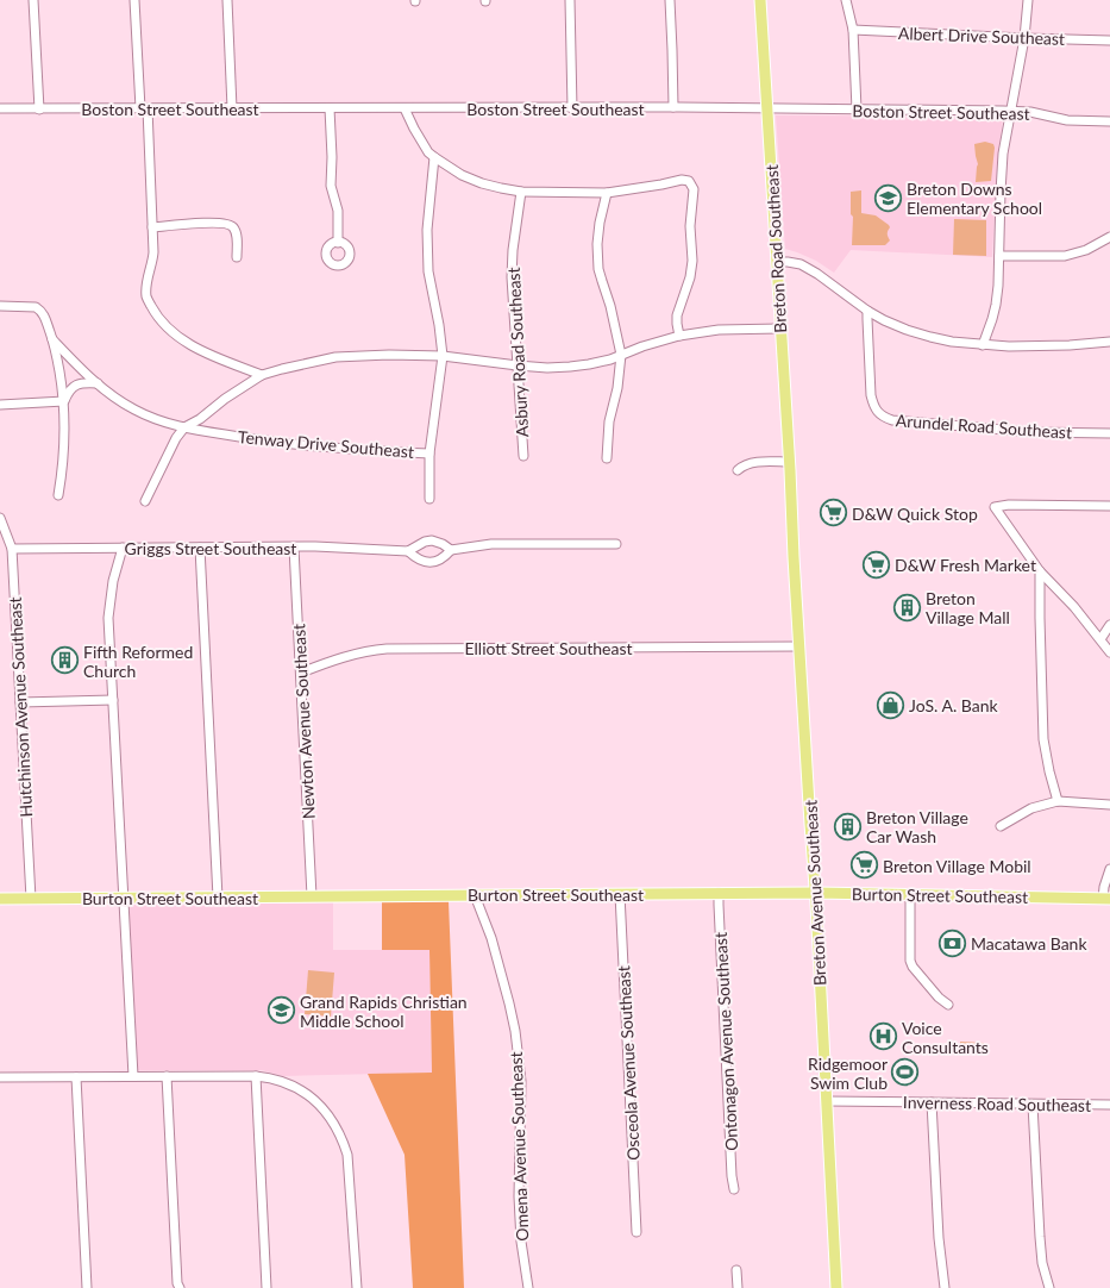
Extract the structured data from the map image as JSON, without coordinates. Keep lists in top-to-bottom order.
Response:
{
  "streets": {
    "main road": ["Breton Road Southeast", "Breton Avenue Southeast", "Burton Street Southeast"],
    "street": [
      "Albert Drive Southeast",
      "Boston Street Southeast",
      "Asbury Road Southeast",
      "Arundel Road Southeast",
      "Tenway Drive Southeast",
      "Griggs Street Southeast",
      "Elliott Street Southeast",
      "Hutchinson Avenue Southeast",
      "Newton Avenue Southeast",
      "Ontonagon Avenue Southeast",
      "Osceola Avenue Southeast",
      "Inverness Road Southeast",
      "Omena Avenue Southeast"
    ]
  },
  "crossings": [
    ["Boston Street Southeast", "Breton Road Southeast"],
    ["Breton Road Southeast", "Breton Avenue Southeast"],
    ["Griggs Street Southeast", "Hutchinson Avenue Southeast"],
    ["Griggs Street Southeast", "Newton Avenue Southeast"],
    ["Elliott Street Southeast", "Newton Avenue Southeast"],
    ["Elliott Street Southeast", "Breton Avenue Southeast"],
    ["Hutchinson Avenue Southeast", "Burton Street Southeast"],
    ["Newton Avenue Southeast", "Burton Street Southeast"],
    ["Breton Avenue Southeast", "Burton Street Southeast"],
    ["Breton Avenue Southeast", "Inverness Road Southeast"],
    ["Burton Street Southeast", "Ontonagon Avenue Southeast"],
    ["Burton Street Southeast", "Osceola Avenue Southeast"],
    ["Burton Street Southeast", "Omena Avenue Southeast"]
  ],
  "places": {
    "school or university": ["Breton Downs Elementary School", "Grand Rapids Christian Middle School"],
    "supermarket": ["D&W Quick Stop", "D&W Fresh Market", "Breton Village Mobil"],
    "building": ["Breton Village Mall", "Fifth Reformed Church", "Breton Village Car Wash"],
    "shop": ["JoS. A. Bank"],
    "bank": ["Macatawa Bank"],
    "hospital": ["Voice Consultants"],
    "sports": ["Ridgemoor Swim Club"]
  }
}
